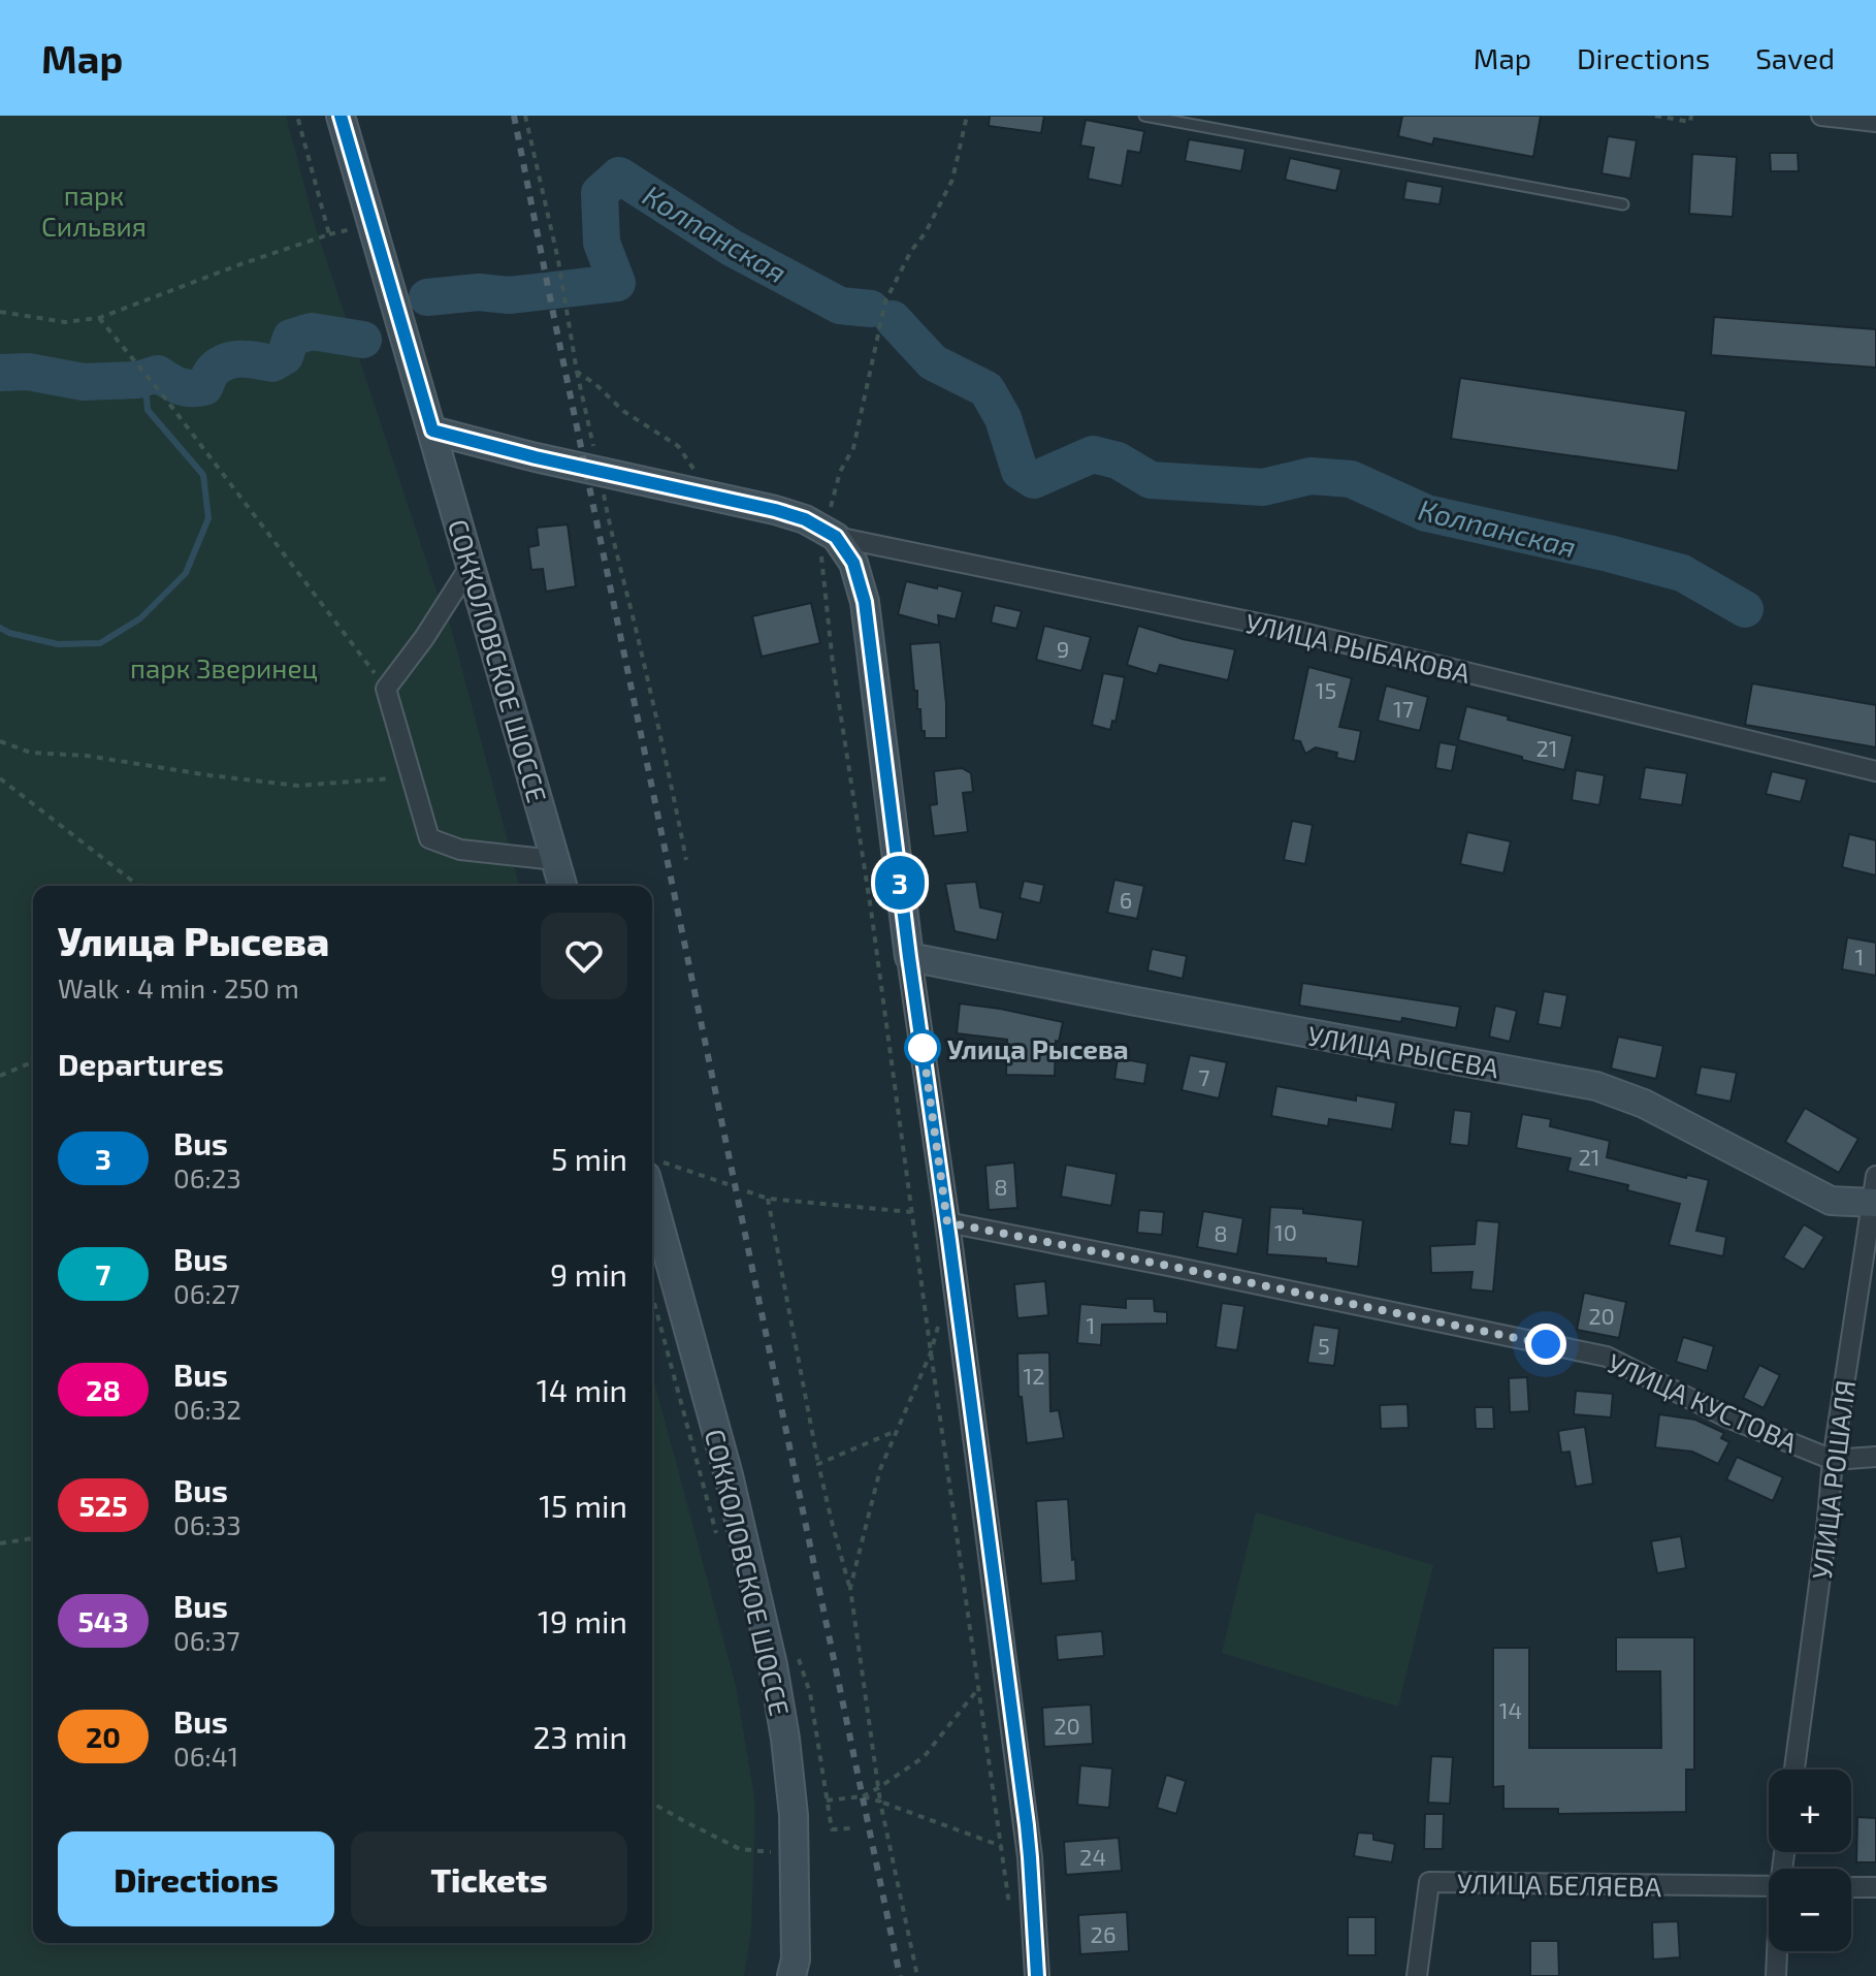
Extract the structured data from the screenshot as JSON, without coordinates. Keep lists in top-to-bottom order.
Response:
{
  "streets": {
    "main road": ["СОККОЛОВСКОЕ ШОССЕ", "УЛИЦА РЫСЕВА"],
    "street": [
      "УЛИЦА РЫБАКОВА",
      "УЛИЦА КУСТОВА",
      "УЛИЦА РОШАЛЯ",
      "УЛИЦА БЕЛЯЕВА"
    ]
  },
  "crossings": [
    ["УЛИЦА РЫСЕВА", "УЛИЦА РОШАЛЯ"],
    ["УЛИЦА КУСТОВА", "УЛИЦА РОШАЛЯ"]
  ],
  "water": ["Колпанская"],
  "parks": ["парк Сильвия", "парк Зверинец"],
  "places": ["Улица Рысева"],
  "lines": ["bus line 3"],
  "house_numbers": [
    "9",
    "15",
    "17",
    "21",
    "6",
    "1",
    "7",
    "21",
    "8",
    "10",
    "8",
    "20",
    "1",
    "5",
    "12",
    "14",
    "20",
    "24",
    "26"
  ],
  "page": {
    "header": "Map",
    "nav": ["Map", "Directions", "Saved"],
    "on_map": "3",
    "heading": [
      ["Улица Рысева", "Walk · 4 min · 250 m"],
      "Departures"
    ],
    "list": [
      {
        "mark": "3",
        "name": "Bus",
        "note": "06:23",
        "value": "5 min"
      },
      {
        "mark": "7",
        "name": "Bus",
        "note": "06:27",
        "value": "9 min"
      },
      {
        "mark": "28",
        "name": "Bus",
        "note": "06:32",
        "value": "14 min"
      },
      {
        "mark": "525",
        "name": "Bus",
        "note": "06:33",
        "value": "15 min"
      },
      {
        "mark": "543",
        "name": "Bus",
        "note": "06:37",
        "value": "19 min"
      },
      {
        "mark": "20",
        "name": "Bus",
        "note": "06:41",
        "value": "23 min"
      }
    ],
    "map_buttons": ["+", "−"],
    "buttons": ["Directions", "Tickets"]
  }
}
